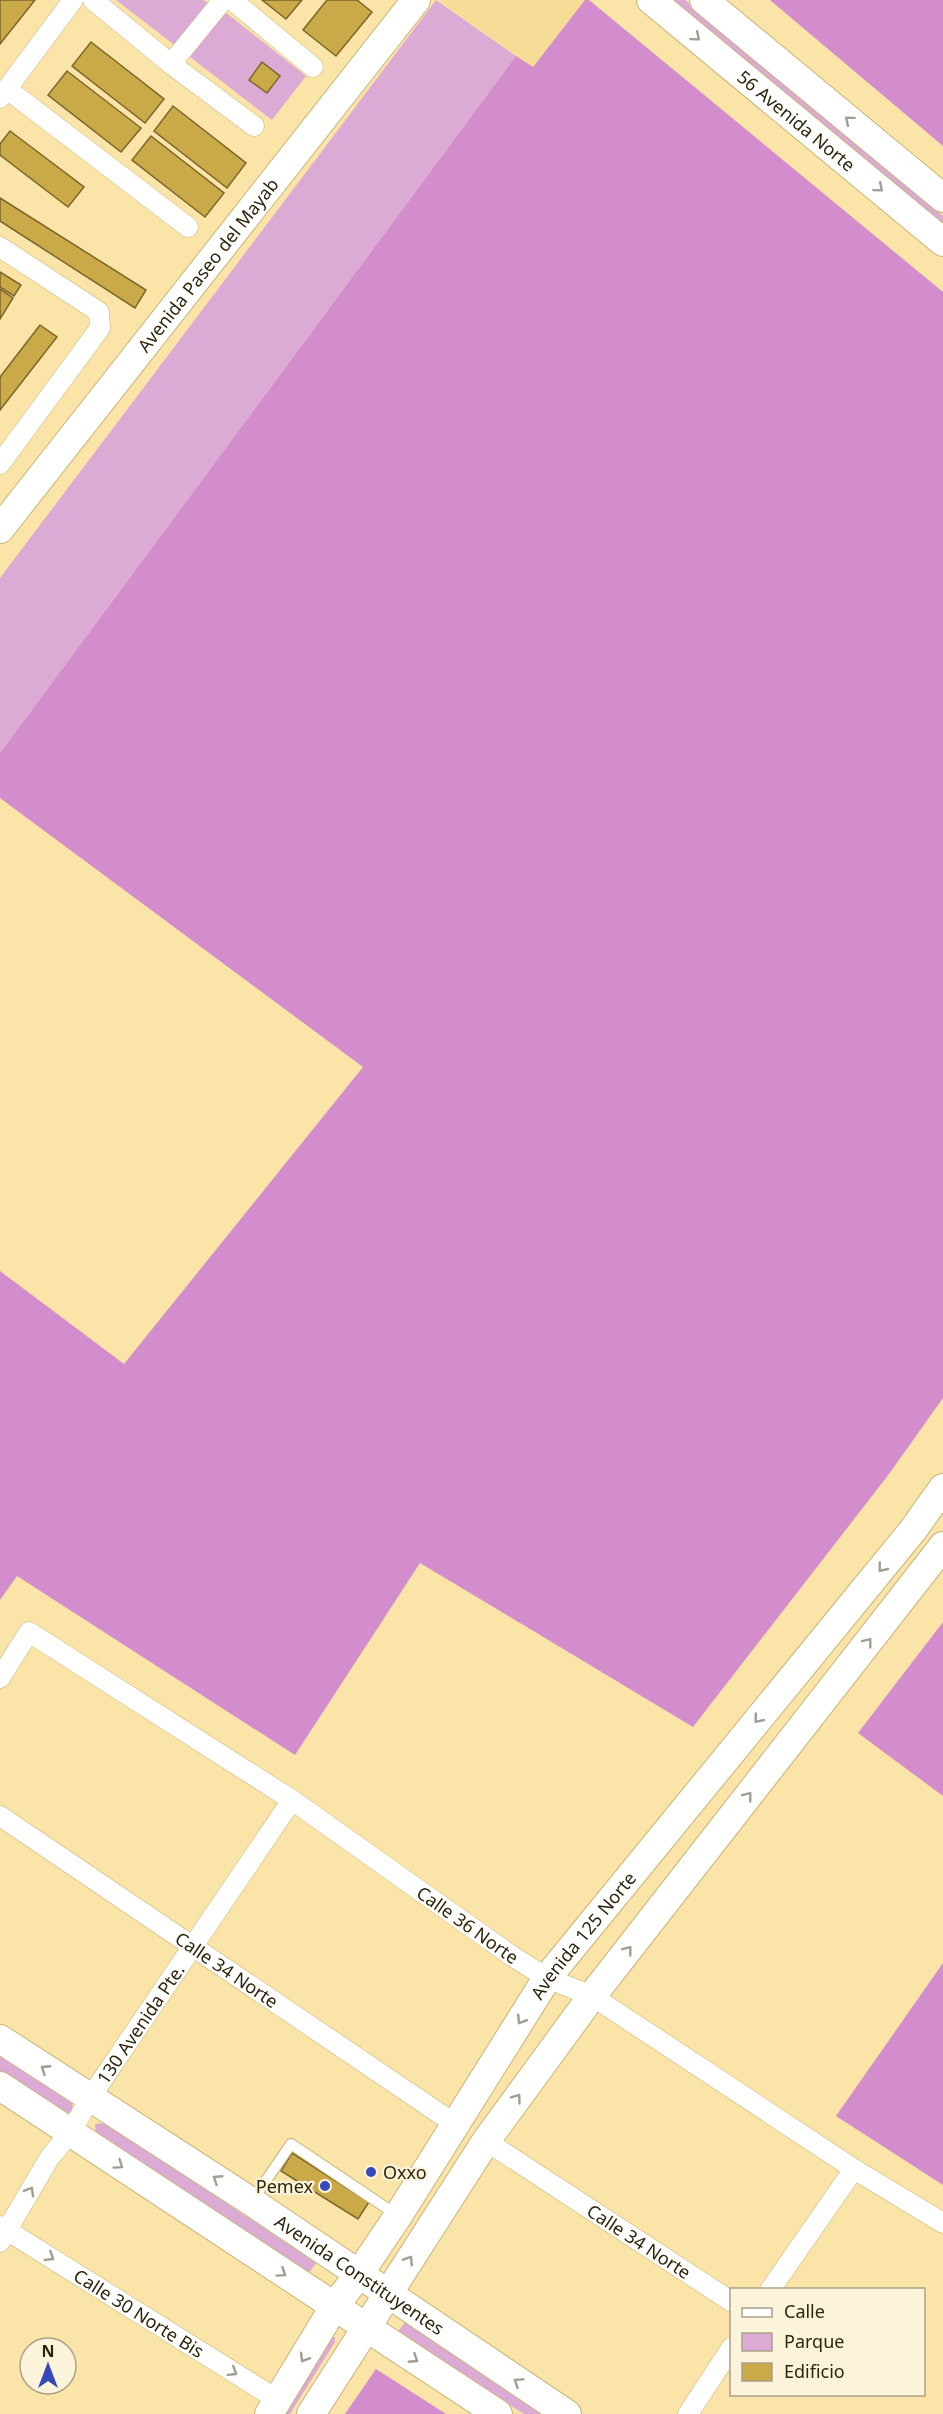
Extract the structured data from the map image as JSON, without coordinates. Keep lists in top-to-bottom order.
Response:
{
  "streets": {
    "main road": [
      "56 Avenida Norte",
      "Avenida Paseo del Mayab",
      "Avenida 125 Norte",
      "Avenida Constituyentes"
    ],
    "street": [
      "Calle 36 Norte",
      "Calle 34 Norte",
      "130 Avenida Pte.",
      "Calle 30 Norte Bis"
    ]
  },
  "crossings": [
    ["Calle 36 Norte", "Avenida 125 Norte"],
    ["Calle 36 Norte", "130 Avenida Pte."],
    ["Avenida 125 Norte", "Calle 34 Norte"],
    ["Avenida 125 Norte", "Avenida Constituyentes"],
    ["Avenida 125 Norte", "Calle 30 Norte Bis"],
    ["Calle 34 Norte", "130 Avenida Pte."],
    ["130 Avenida Pte.", "Avenida Constituyentes"],
    ["130 Avenida Pte.", "Calle 30 Norte Bis"]
  ],
  "one_way": ["Calle 30 Norte Bis"],
  "places": ["Oxxo", "Pemex"],
  "legend": ["Calle", "Parque", "Edificio"],
  "north": "top"
}
